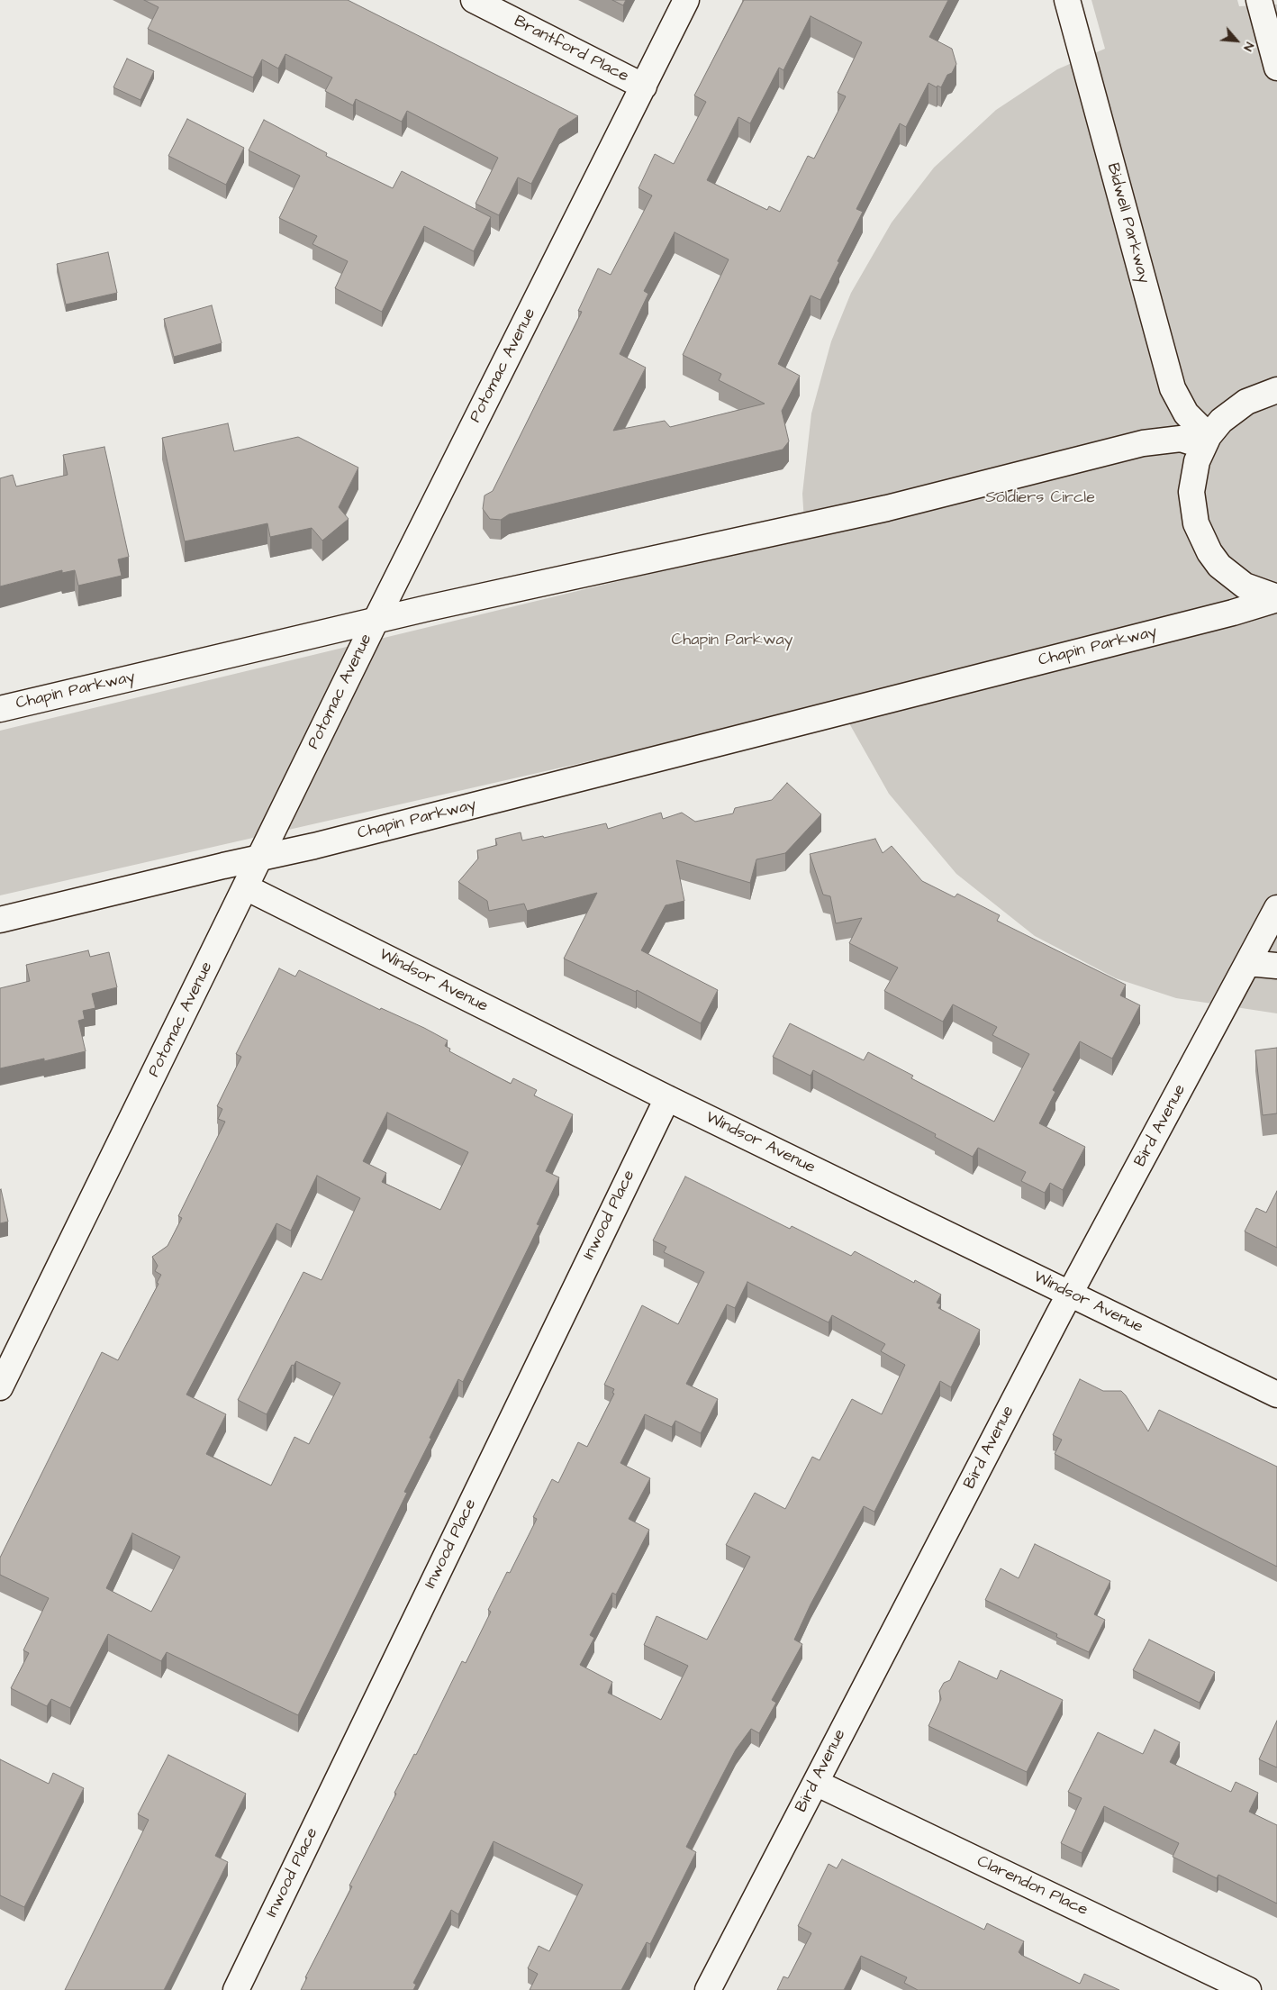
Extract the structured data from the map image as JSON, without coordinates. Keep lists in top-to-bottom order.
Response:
{
  "streets": {
    "street": [
      "Brantford Place",
      "Bidwell Parkway",
      "Potomac Avenue",
      "Chapin Parkway",
      "Windsor Avenue",
      "Bird Avenue",
      "Inwood Place",
      "Clarendon Place"
    ]
  },
  "crossings": [
    ["Brantford Place", "Potomac Avenue"],
    ["Bidwell Parkway", "Chapin Parkway"],
    ["Potomac Avenue", "Chapin Parkway"],
    ["Potomac Avenue", "Windsor Avenue"],
    ["Windsor Avenue", "Bird Avenue"],
    ["Windsor Avenue", "Inwood Place"],
    ["Bird Avenue", "Clarendon Place"]
  ],
  "parks": ["Soldiers Circle", "Chapin Parkway"],
  "north": "bottom right"
}
